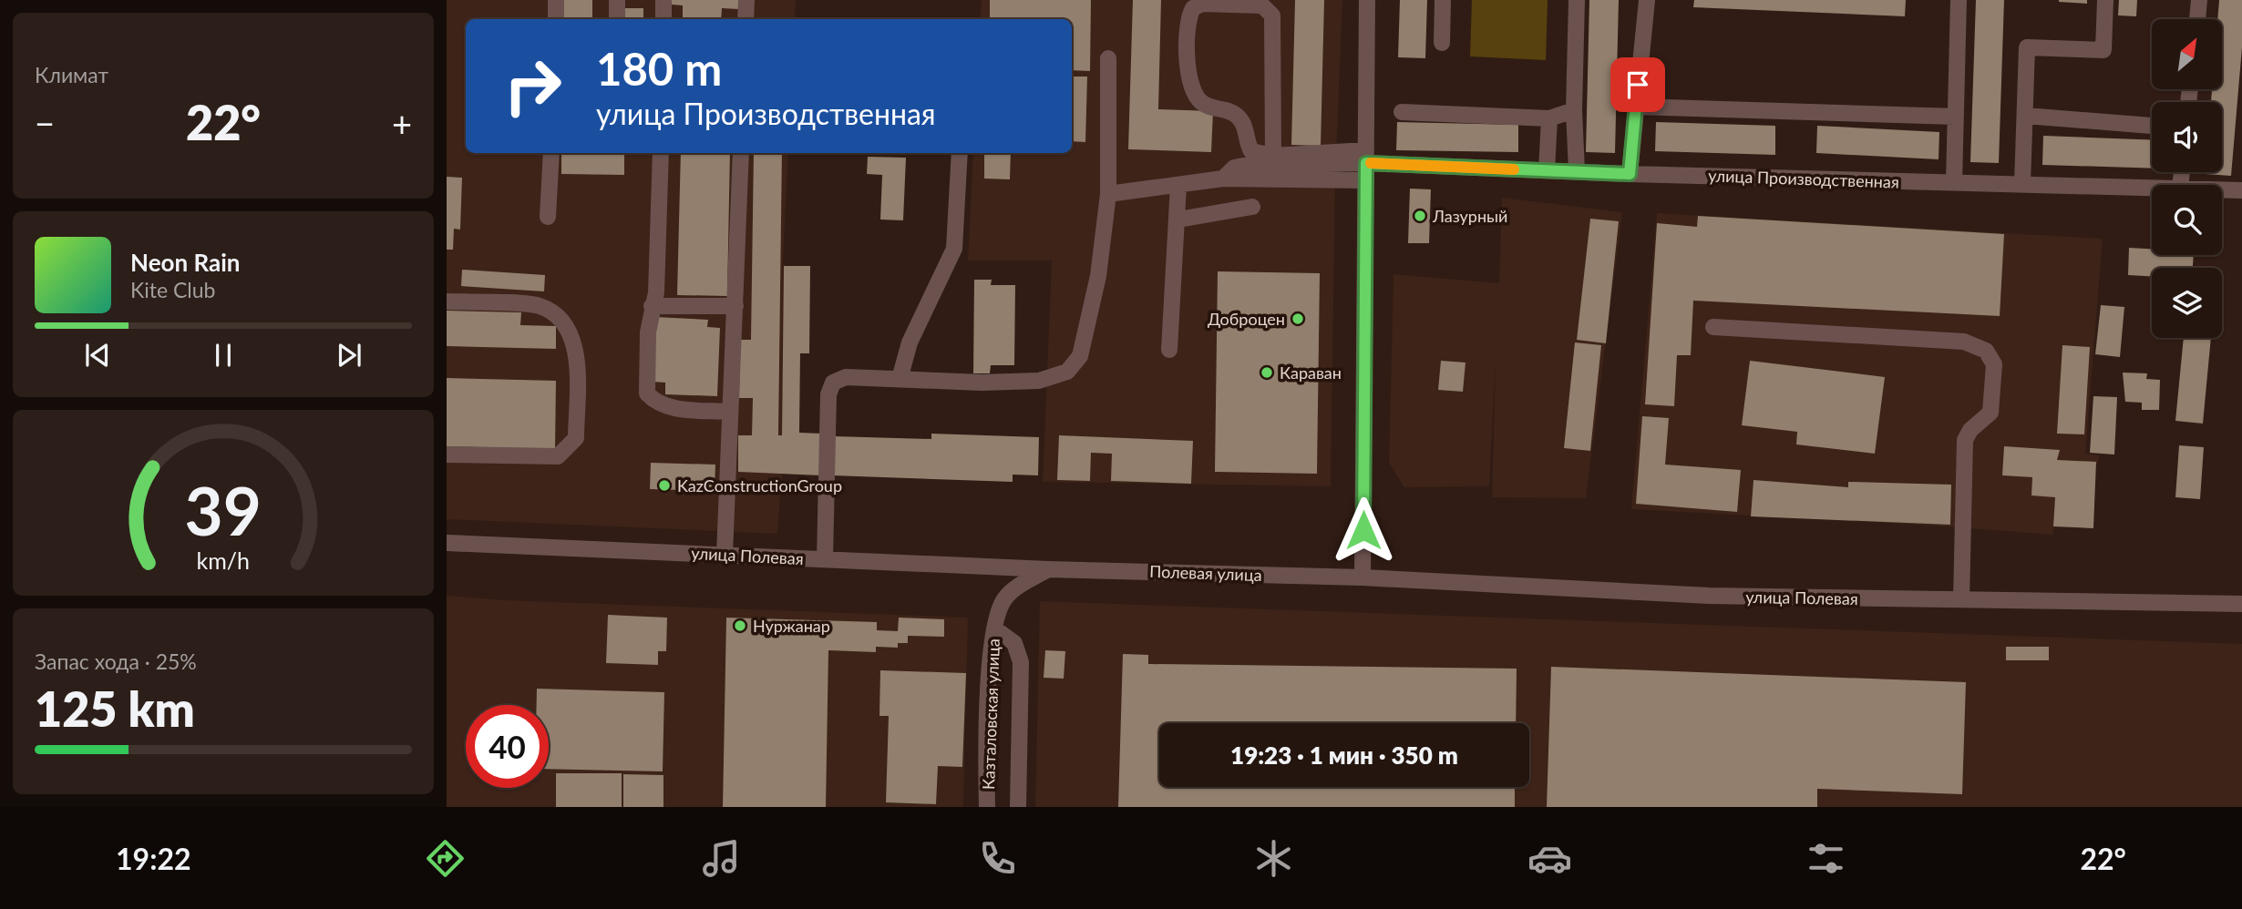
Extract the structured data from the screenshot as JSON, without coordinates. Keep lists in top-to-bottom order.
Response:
{
  "streets": {
    "street": [
      "улица Производственная",
      "улица Полевая",
      "Полевая улица",
      "Казталовская улица"
    ]
  },
  "crossings": [
    ["улица Полевая", "Полевая улица"],
    ["улица Полевая", "Казталовская улица"],
    ["Полевая улица", "Казталовская улица"]
  ],
  "places": [
    "Лазурный",
    "Доброцен",
    "Караван",
    "KazConstructionGroup",
    "Нуржанар"
  ],
  "north": "top right",
  "page": {
    "tile": [
      "Климат",
      ["Запас хода · 25%", "125 km"]
    ],
    "turn": ["180 m", "улица Производственная"],
    "heat": ["−", "22°", "+"],
    "song": ["Neon Rain", "Kite Club"],
    "limit": "40",
    "trip": "19:23 · 1 мин · 350 m",
    "tabs": ["19:22", "22°"],
    "gauge": ["39", "km/h"]
  }
}
